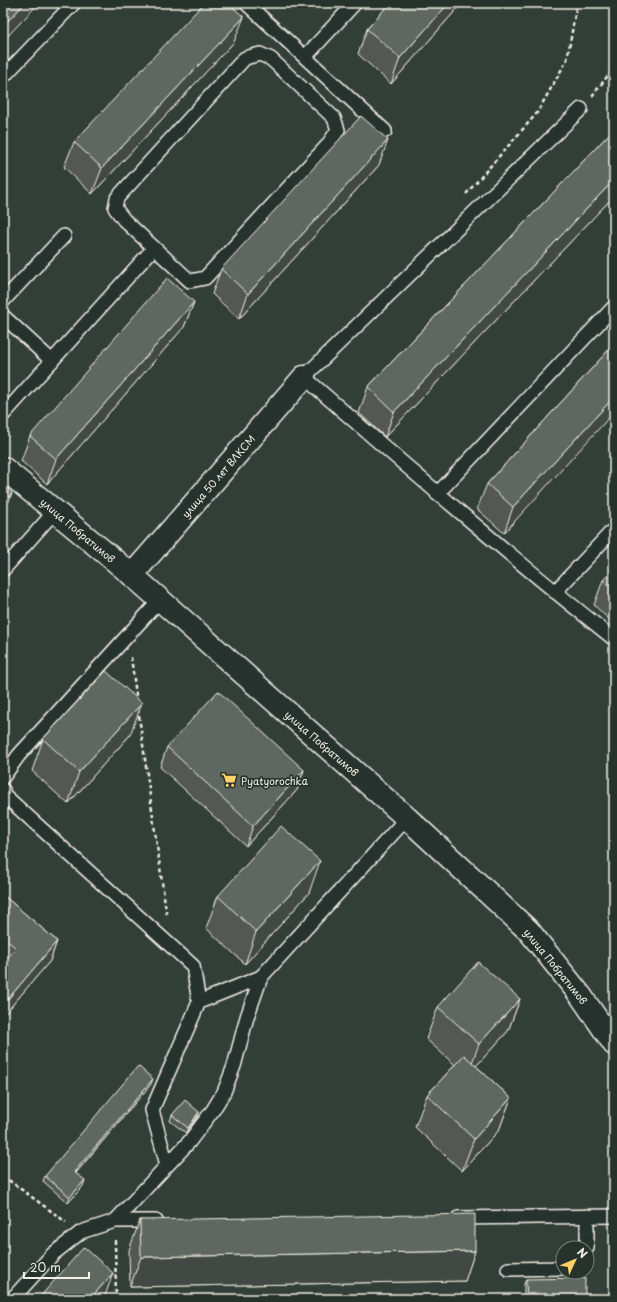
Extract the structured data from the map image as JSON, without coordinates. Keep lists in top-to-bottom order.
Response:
{
  "streets": {
    "street": ["улица 50 лет ВЛКСМ", "улица Побратимов"]
  },
  "crossings": [
    ["улица 50 лет ВЛКСМ", "улица Побратимов"]
  ],
  "places": {
    "supermarket": ["Pyatyorochka"]
  },
  "scale_bar": "20 m",
  "north": "top right"
}
